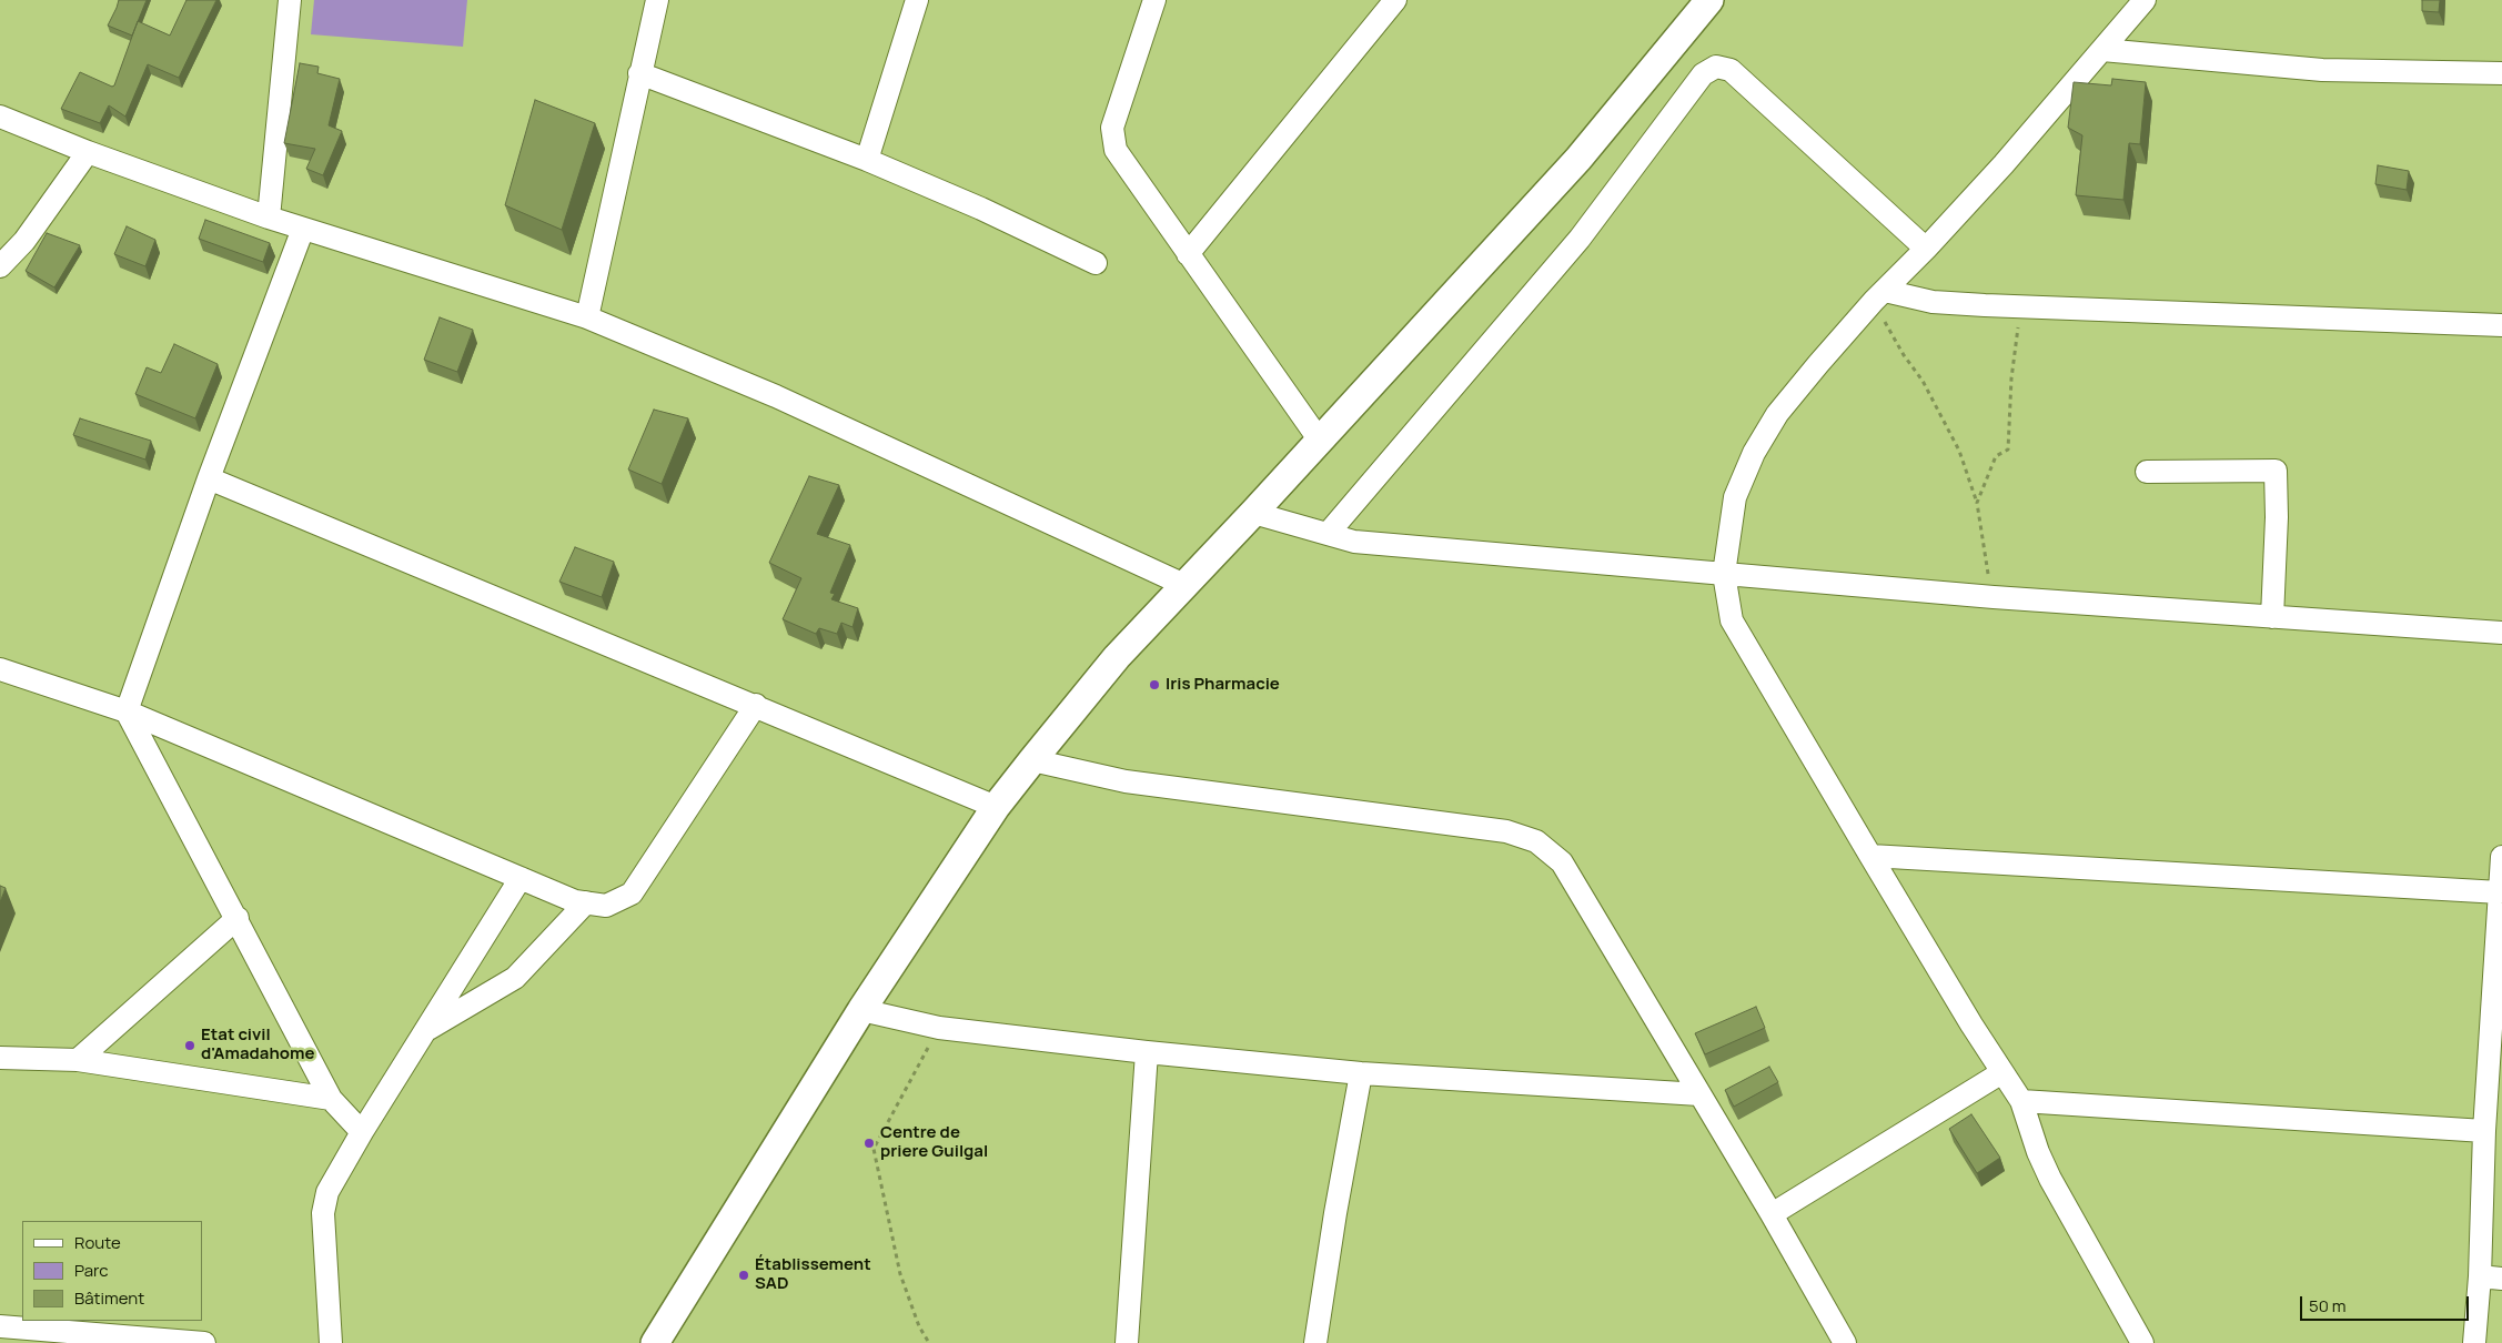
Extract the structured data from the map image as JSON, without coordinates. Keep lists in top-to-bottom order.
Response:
{
  "places": [
    "Iris Pharmacie",
    "Etat civil d'Amadahome",
    "Centre de priere Guilgal",
    "Établissement SAD"
  ],
  "legend": ["Route", "Parc", "Bâtiment"],
  "scale_bar": "50 m"
}
